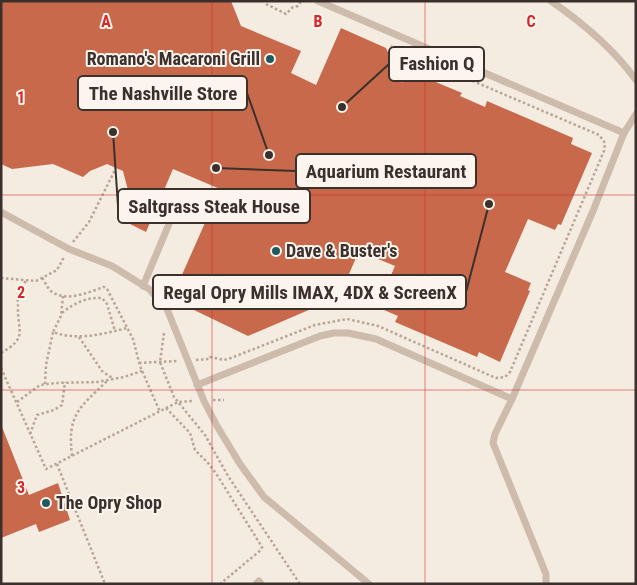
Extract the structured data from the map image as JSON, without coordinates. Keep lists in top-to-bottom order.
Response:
{
  "places": [
    "Romano's Macaroni Grill",
    "Fashion Q",
    "Saltgrass Steak House",
    "The Nashville Store",
    "Aquarium Restaurant",
    "Regal Opry Mills IMAX, 4DX & ScreenX",
    "Dave & Buster's",
    "The Opry Shop"
  ],
  "grid": {
    "columns": ["A", "B", "C"],
    "rows": ["1", "2", "3"]
  }
}
